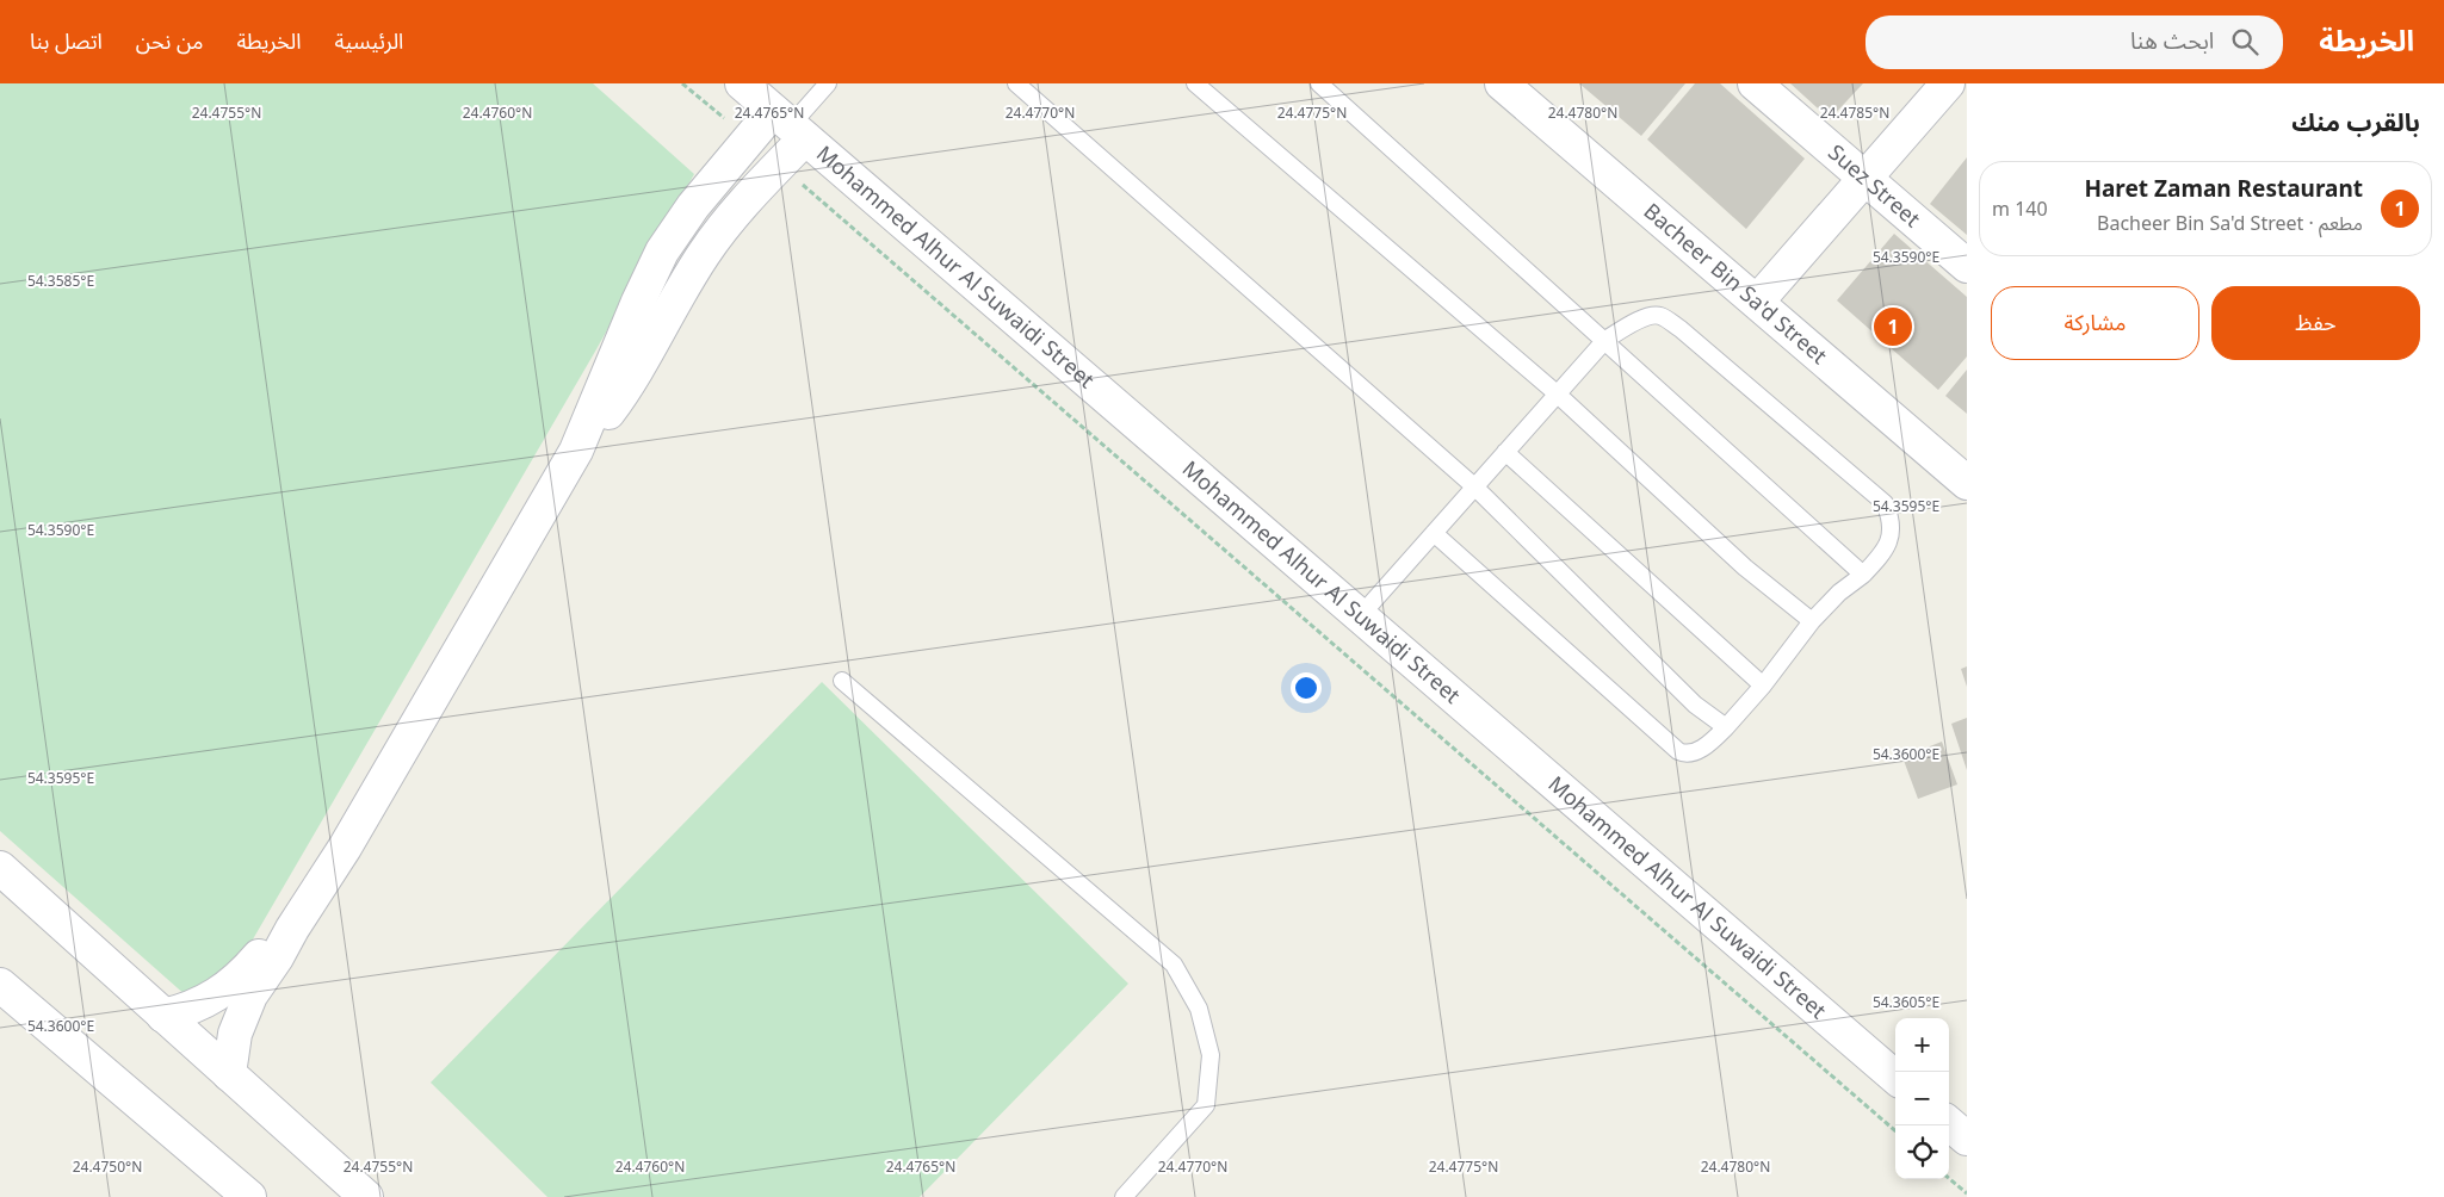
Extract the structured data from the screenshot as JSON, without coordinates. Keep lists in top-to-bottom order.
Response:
{
  "streets": {
    "street": ["Suez Street", "Mohammed Alhur Al Suwaidi Street", "Bacheer Bin Sa'd Street"]
  },
  "page": {
    "header": "الخريطة",
    "search": "ابحث هنا",
    "nav": [
      "الرئيسية",
      "الخريطة",
      "من نحن",
      "اتصل بنا"
    ],
    "heading": "بالقرب منك",
    "list": [
      {
        "mark": "1",
        "name": "Haret Zaman Restaurant",
        "note": "مطعم · Bacheer Bin Sa'd Street",
        "value": "140 m"
      }
    ],
    "buttons": ["حفظ", "مشاركة"],
    "pins": "1",
    "map_buttons": ["+", "−"]
  },
  "coordinates": [
    "24.4755°N",
    "24.4760°N",
    "24.4765°N",
    "24.4770°N",
    "24.4775°N",
    "24.4780°N",
    "24.4785°N",
    "54.3590°E",
    "54.3585°E",
    "54.3595°E",
    "54.3600°E",
    "54.3605°E",
    "24.4750°N"
  ]
}
